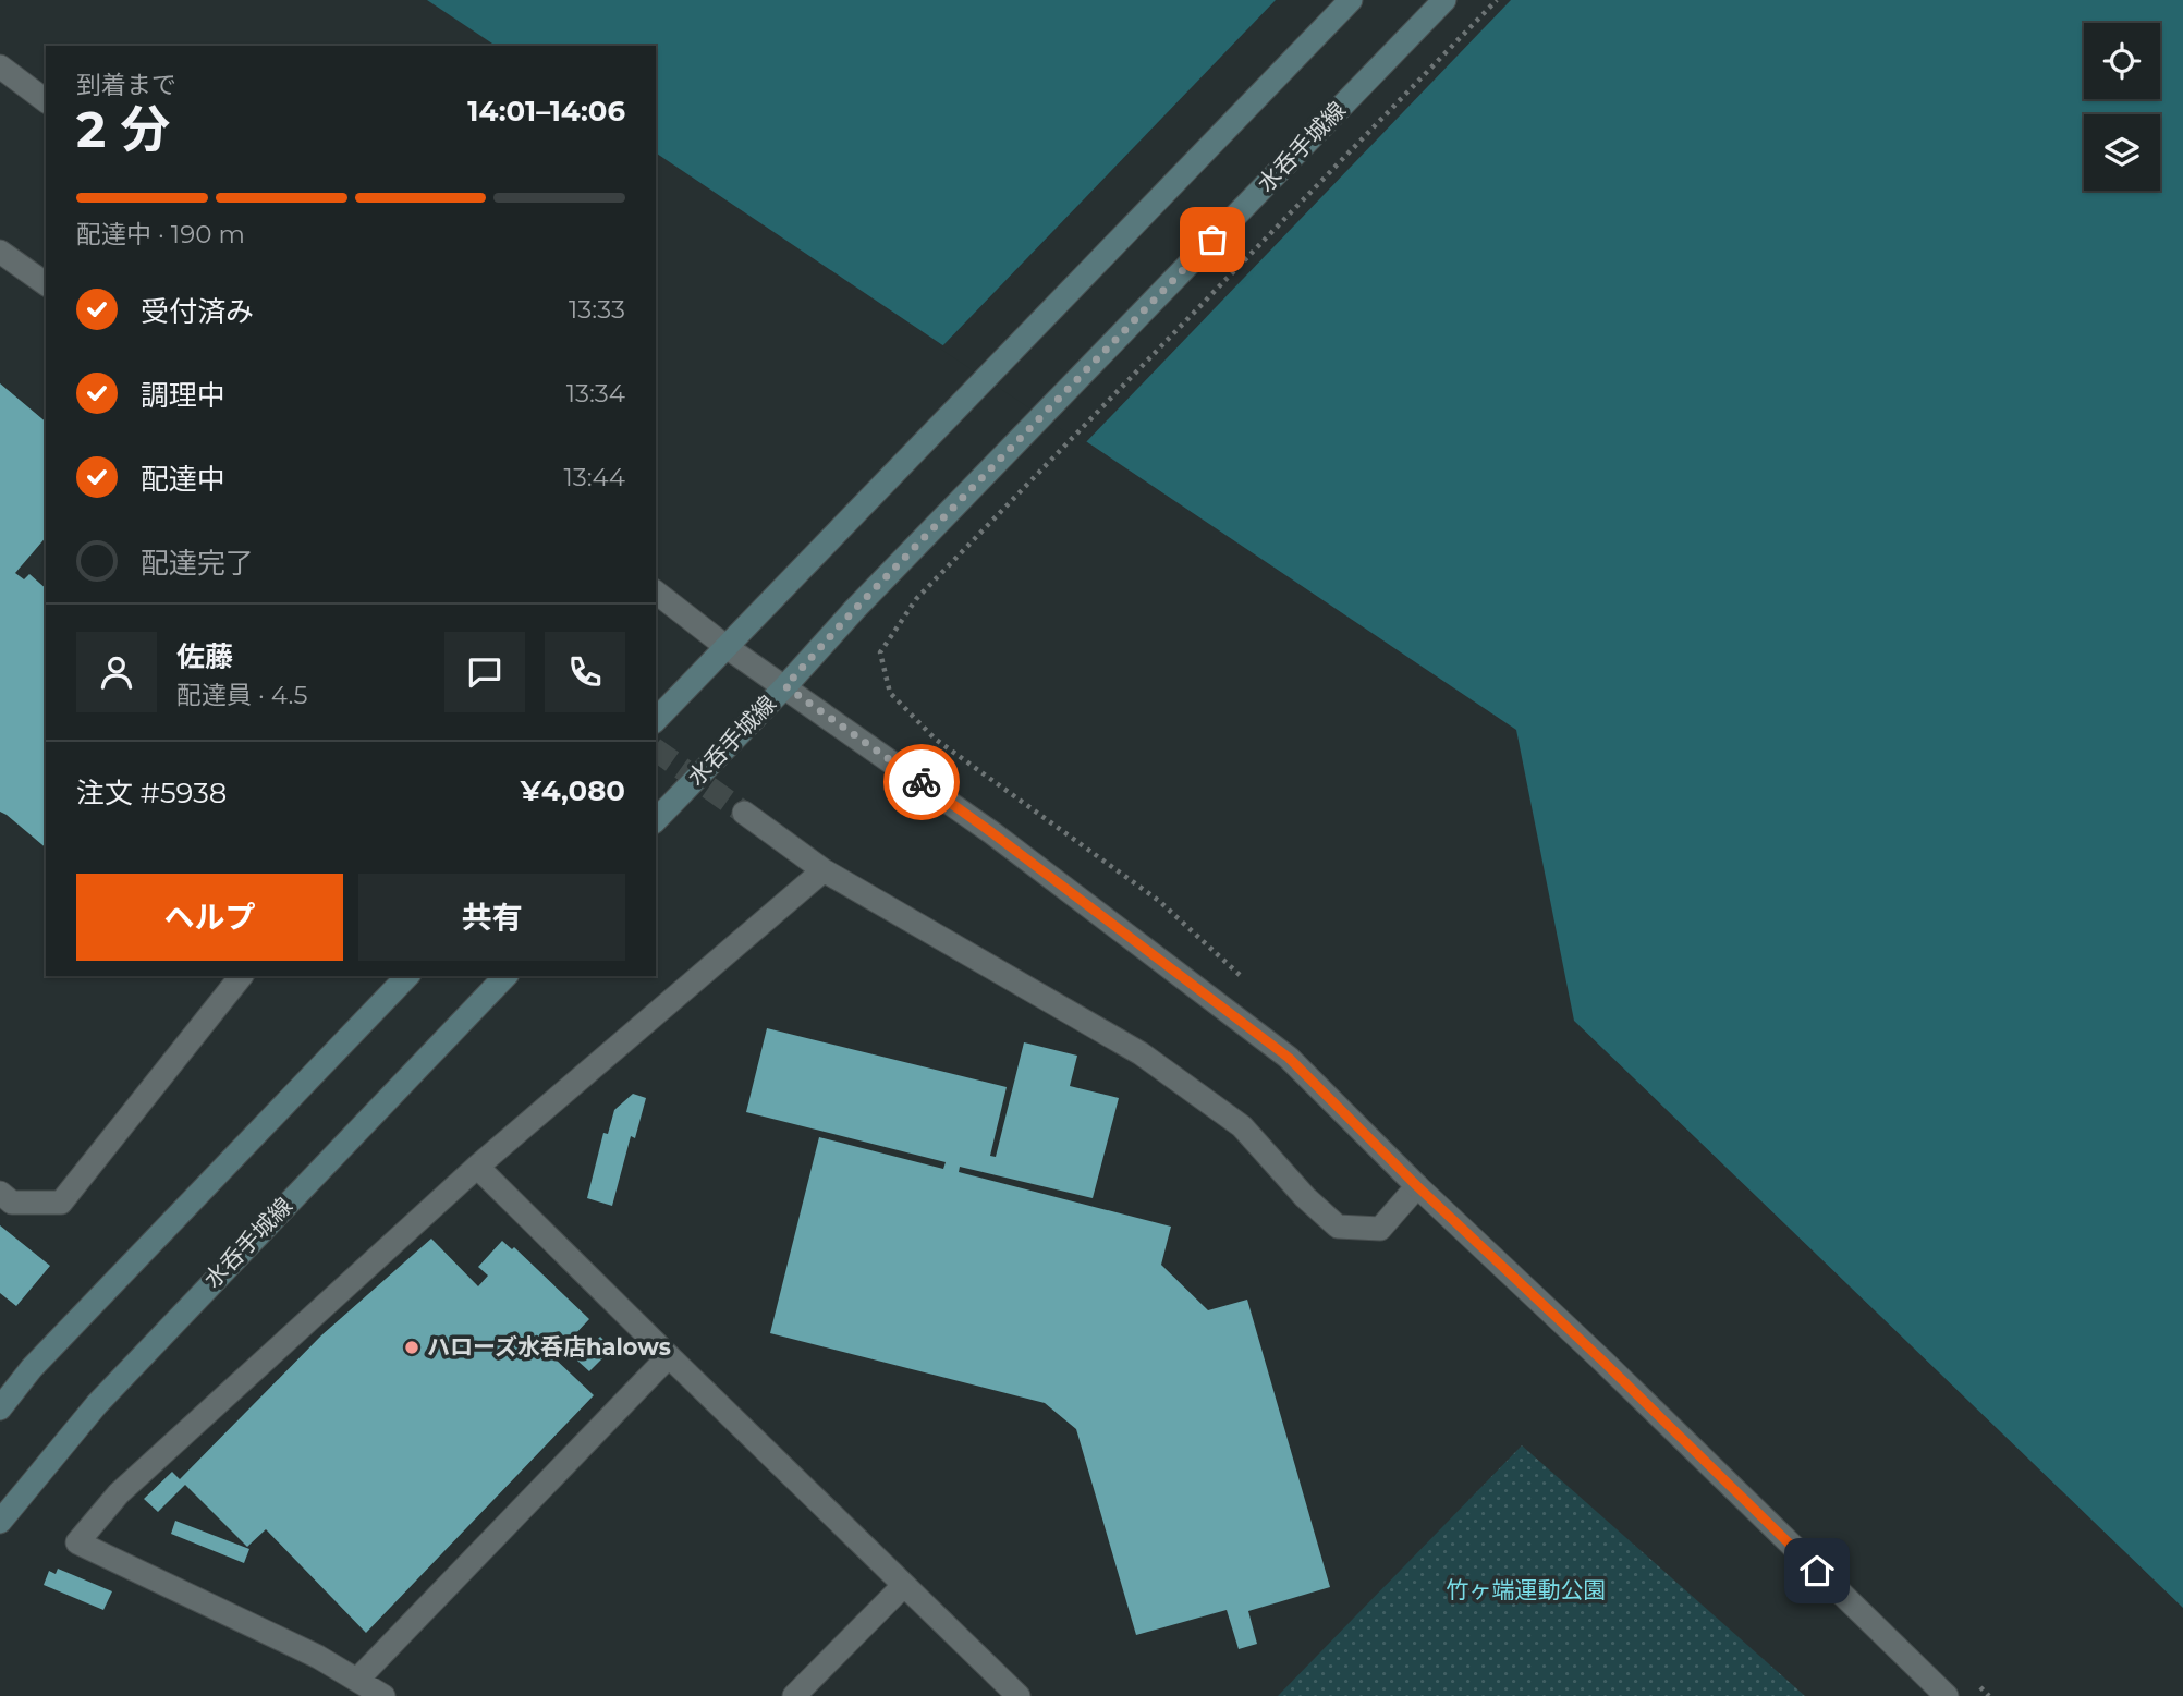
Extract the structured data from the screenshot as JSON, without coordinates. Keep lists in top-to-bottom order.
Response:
{
  "streets": {
    "main road": ["水呑手城線"]
  },
  "parks": ["竹ヶ端運動公園"],
  "places": ["ハローズ水呑店halows"],
  "page": {
    "heading": ["2 分", "到着まで", "14:01–14:06"],
    "panel": [
      "佐藤",
      "配達員 · 4.5",
      "注文 #5938",
      "¥4,080"
    ],
    "bar": "配達中 · 190 m",
    "list": [
      ["受付済み", "13:33"],
      ["調理中", "13:34"],
      ["配達中", "13:44"],
      "配達完了"
    ],
    "buttons": ["ヘルプ", "共有"]
  }
}
